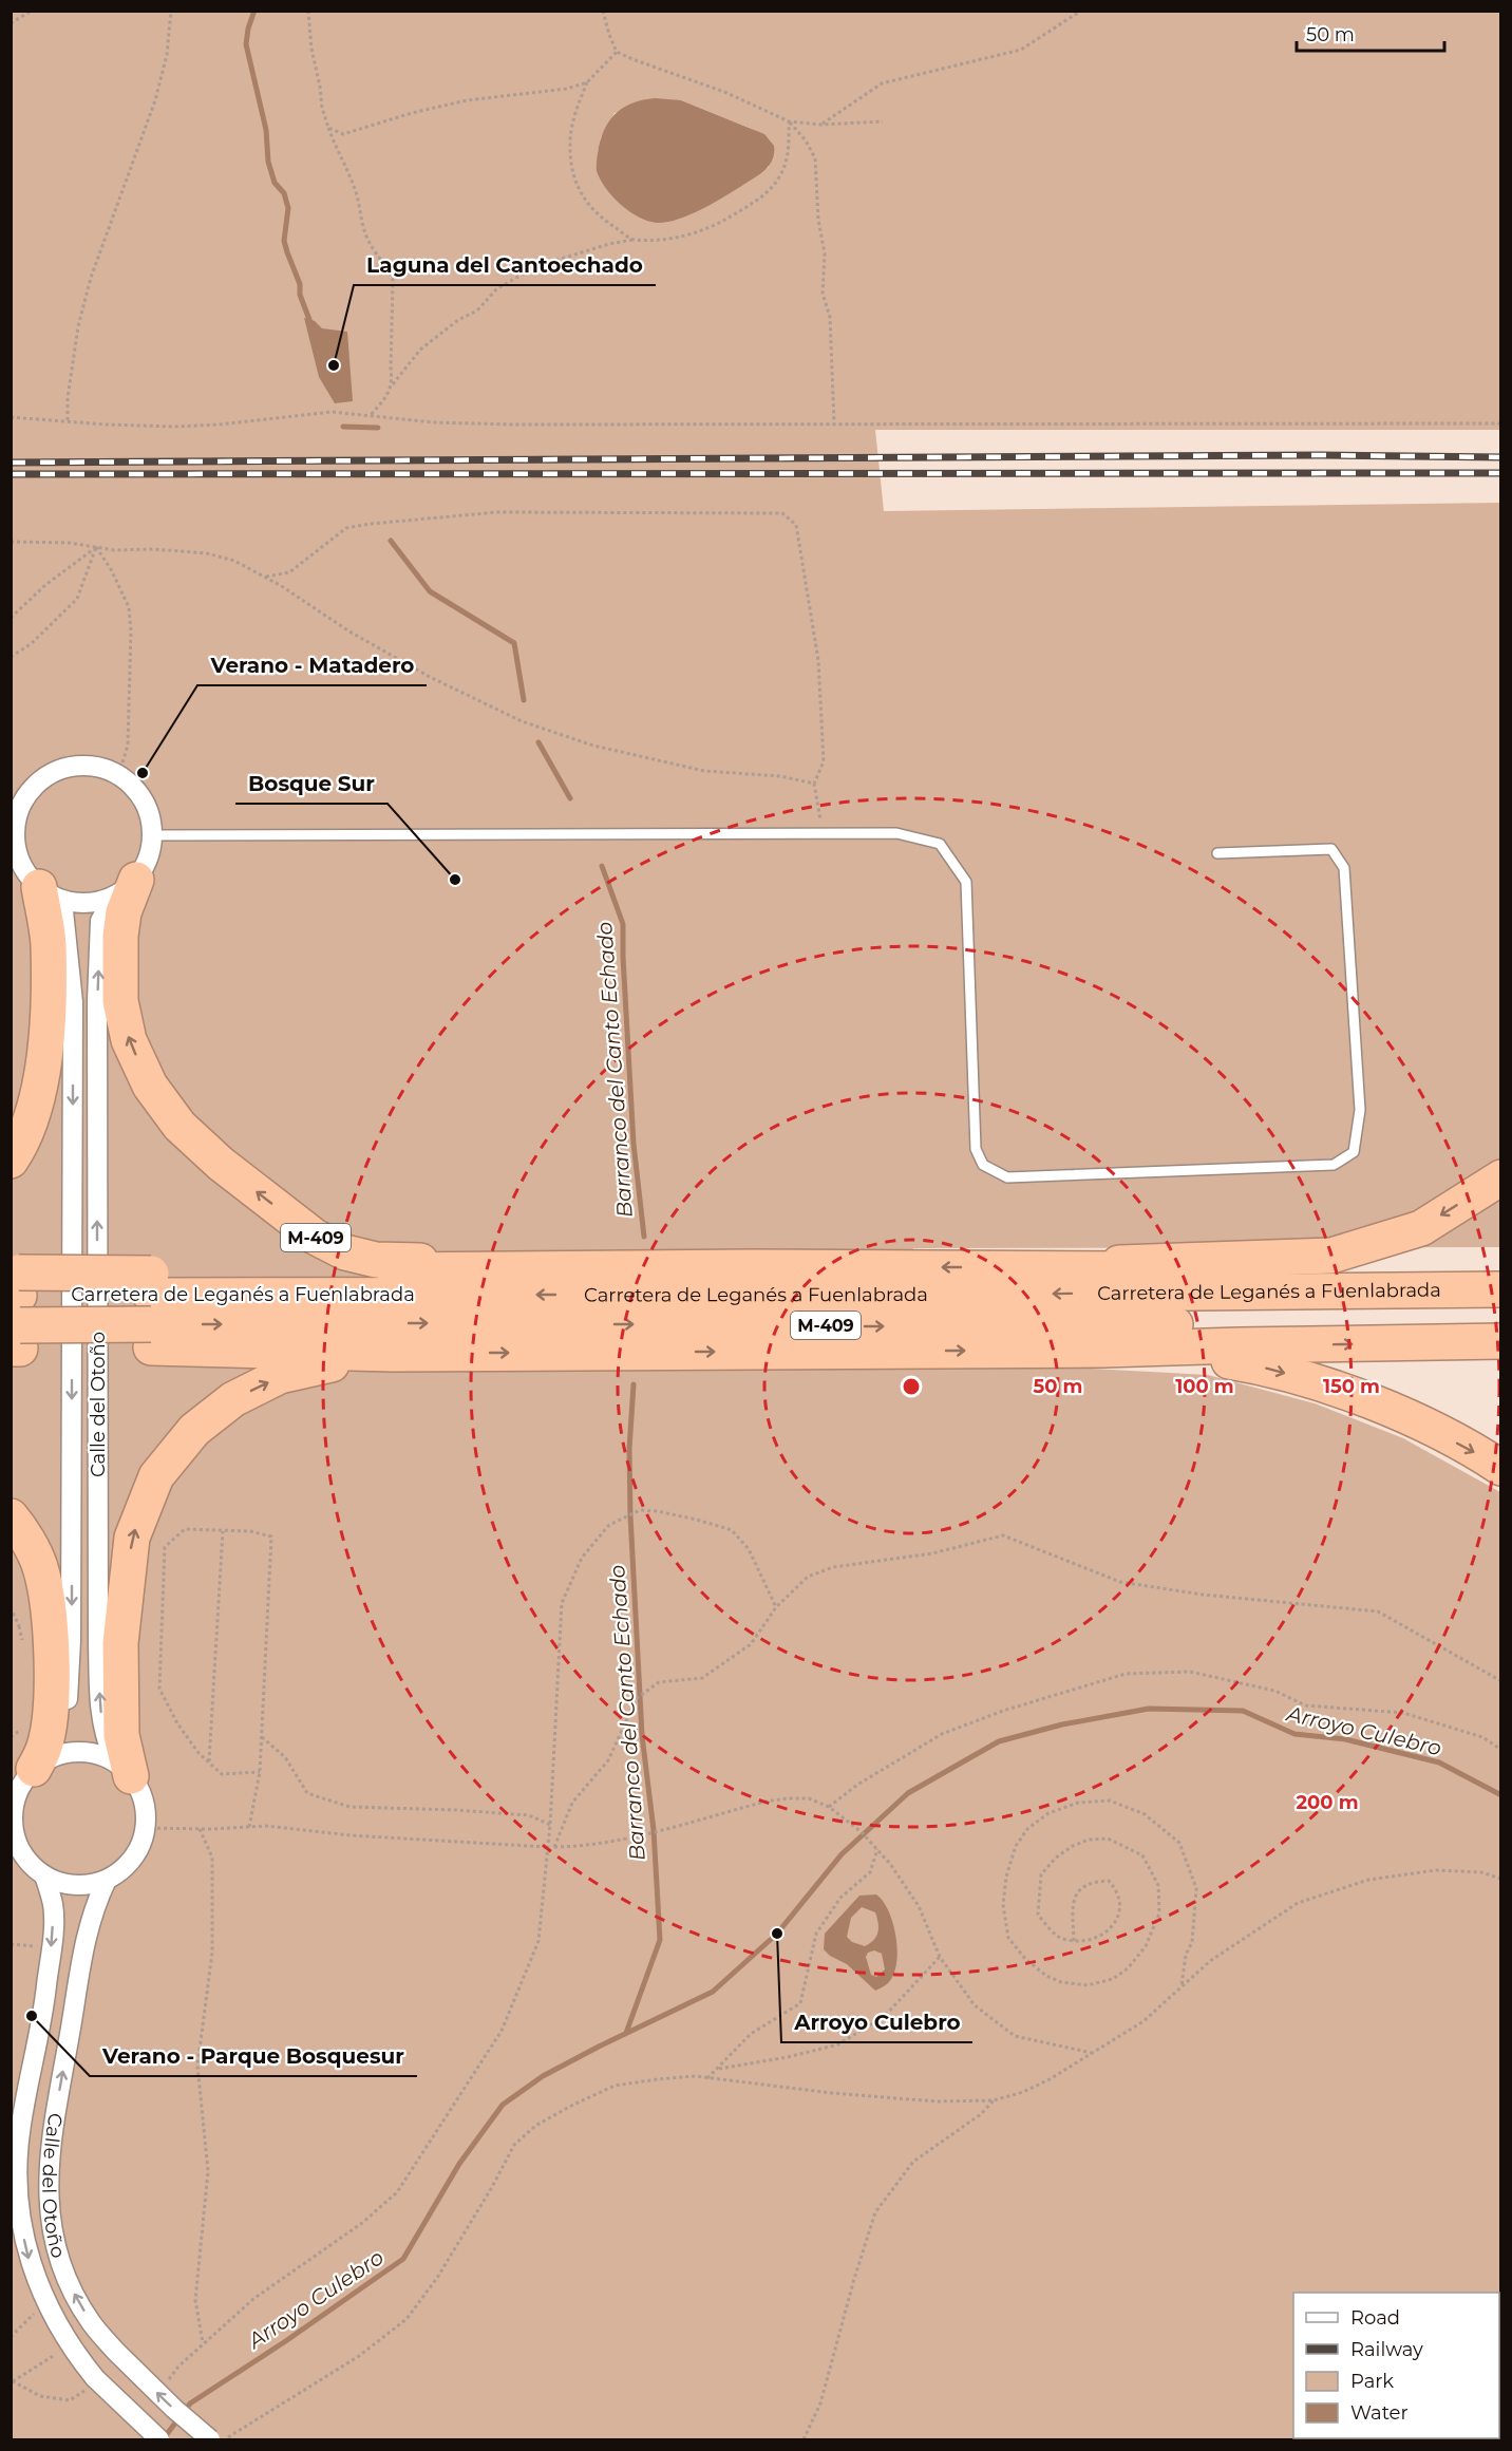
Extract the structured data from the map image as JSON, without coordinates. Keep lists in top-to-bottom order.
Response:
{
  "streets": {
    "highway": ["M-409", "Carretera de Leganés a Fuenlabrada"],
    "street": ["Calle del Otoño"]
  },
  "crossings": [
    ["M-409", "Carretera de Leganés a Fuenlabrada"],
    ["M-409", "Calle del Otoño"]
  ],
  "water": ["Barranco del Canto Echado", "Arroyo Culebro"],
  "places": [
    "Laguna del Cantoechado",
    "Verano - Matadero",
    "Bosque Sur",
    "Arroyo Culebro",
    "Verano - Parque Bosquesur"
  ],
  "legend": [
    "Road",
    "Railway",
    "Park",
    "Water"
  ],
  "scale_bar": "50 m",
  "rings": [
    "50 m",
    "100 m",
    "150 m",
    "200 m"
  ]
}
